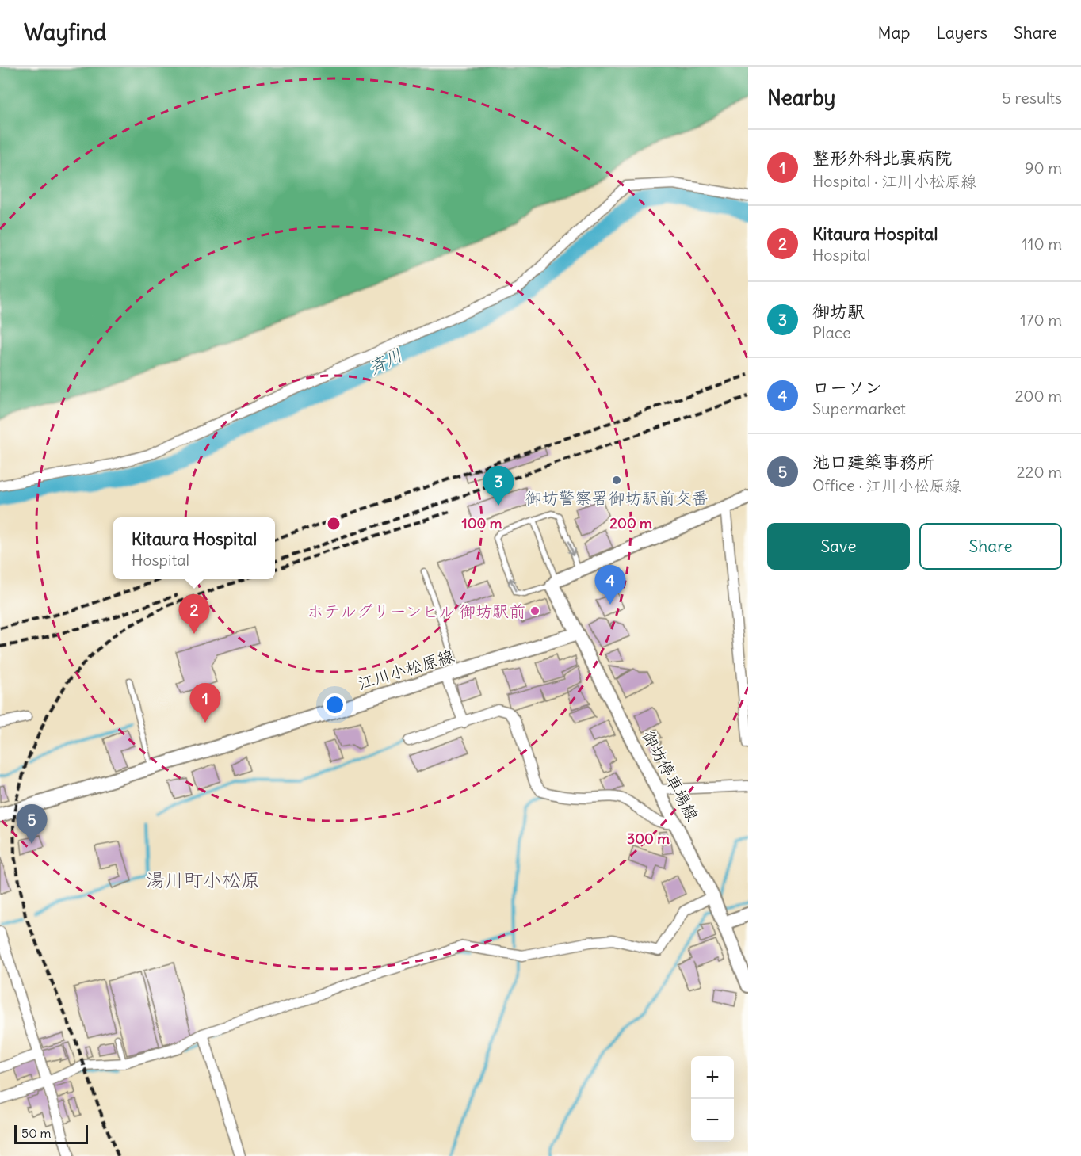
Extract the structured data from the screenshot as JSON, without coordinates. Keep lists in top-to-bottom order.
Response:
{
  "streets": {
    "main road": ["江川小松原線", "御坊停車場線"]
  },
  "crossings": [
    ["江川小松原線", "御坊停車場線"]
  ],
  "districts": ["湯川町小松原"],
  "water": ["斉川"],
  "places": ["御坊警察署御坊駅前交番", "ホテルグリーンヒル 御坊駅前"],
  "scale_bar": "50 m",
  "page": {
    "header": "Wayfind",
    "nav": ["Map", "Layers", "Share"],
    "heading": ["Nearby", "5 results"],
    "list": [
      {
        "mark": "1",
        "name": "整形外科北裏病院",
        "note": "Hospital · 江川小松原線",
        "value": "90 m"
      },
      {
        "mark": "2",
        "name": "Kitaura Hospital",
        "note": "Hospital",
        "value": "110 m"
      },
      {
        "mark": "3",
        "name": "御坊駅",
        "note": "Place",
        "value": "170 m"
      },
      {
        "mark": "4",
        "name": "ローソン",
        "note": "Supermarket",
        "value": "200 m"
      },
      {
        "mark": "5",
        "name": "池口建築事務所",
        "note": "Office · 江川小松原線",
        "value": "220 m"
      }
    ],
    "pins": [
      "3",
      "4",
      "2",
      "1",
      "5"
    ],
    "buttons": ["Save", "Share"],
    "popup": ["Kitaura Hospital", "Hospital"],
    "map_buttons": ["+", "−"],
    "scale": "50 m"
  },
  "rings": ["100 m", "200 m", "300 m"]
}
